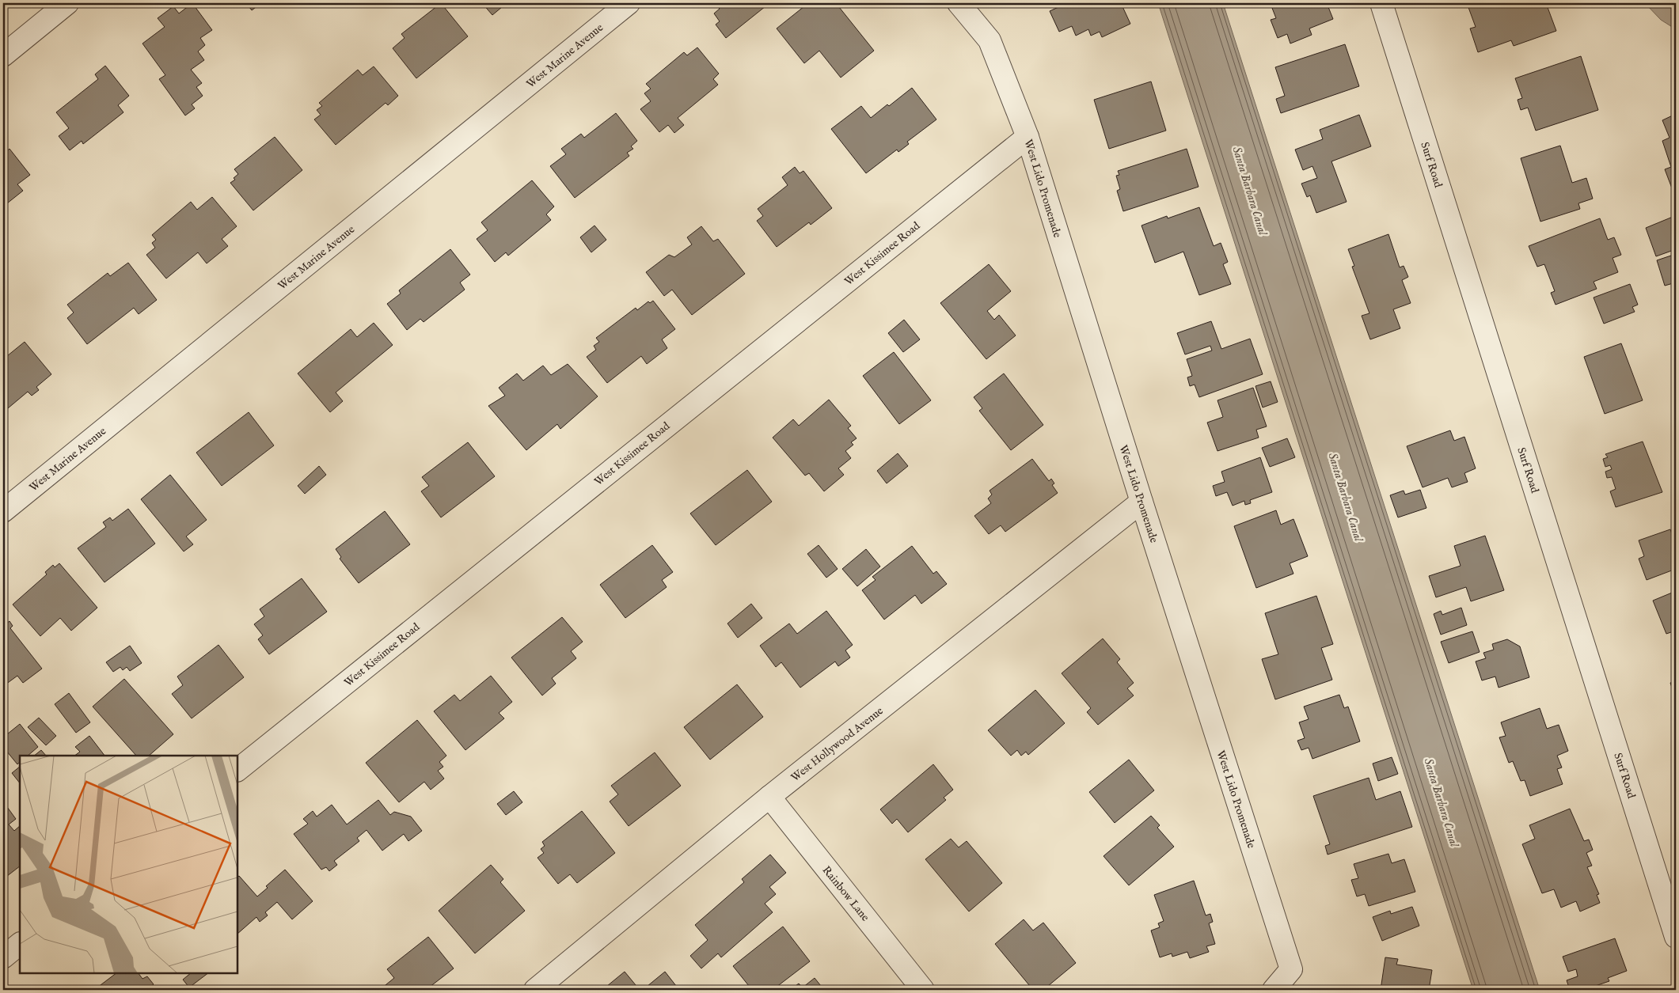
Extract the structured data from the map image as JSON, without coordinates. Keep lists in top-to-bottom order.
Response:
{
  "streets": {
    "street": [
      "West Marine Avenue",
      "Surf Road",
      "West Lido Promenade",
      "West Kissimee Road",
      "West Hollywood Avenue",
      "Rainbow Lane"
    ]
  },
  "crossings": [
    ["West Lido Promenade", "West Kissimee Road"],
    ["West Lido Promenade", "West Hollywood Avenue"],
    ["West Hollywood Avenue", "Rainbow Lane"]
  ],
  "water": ["Santa Barbara Canal"]
}
